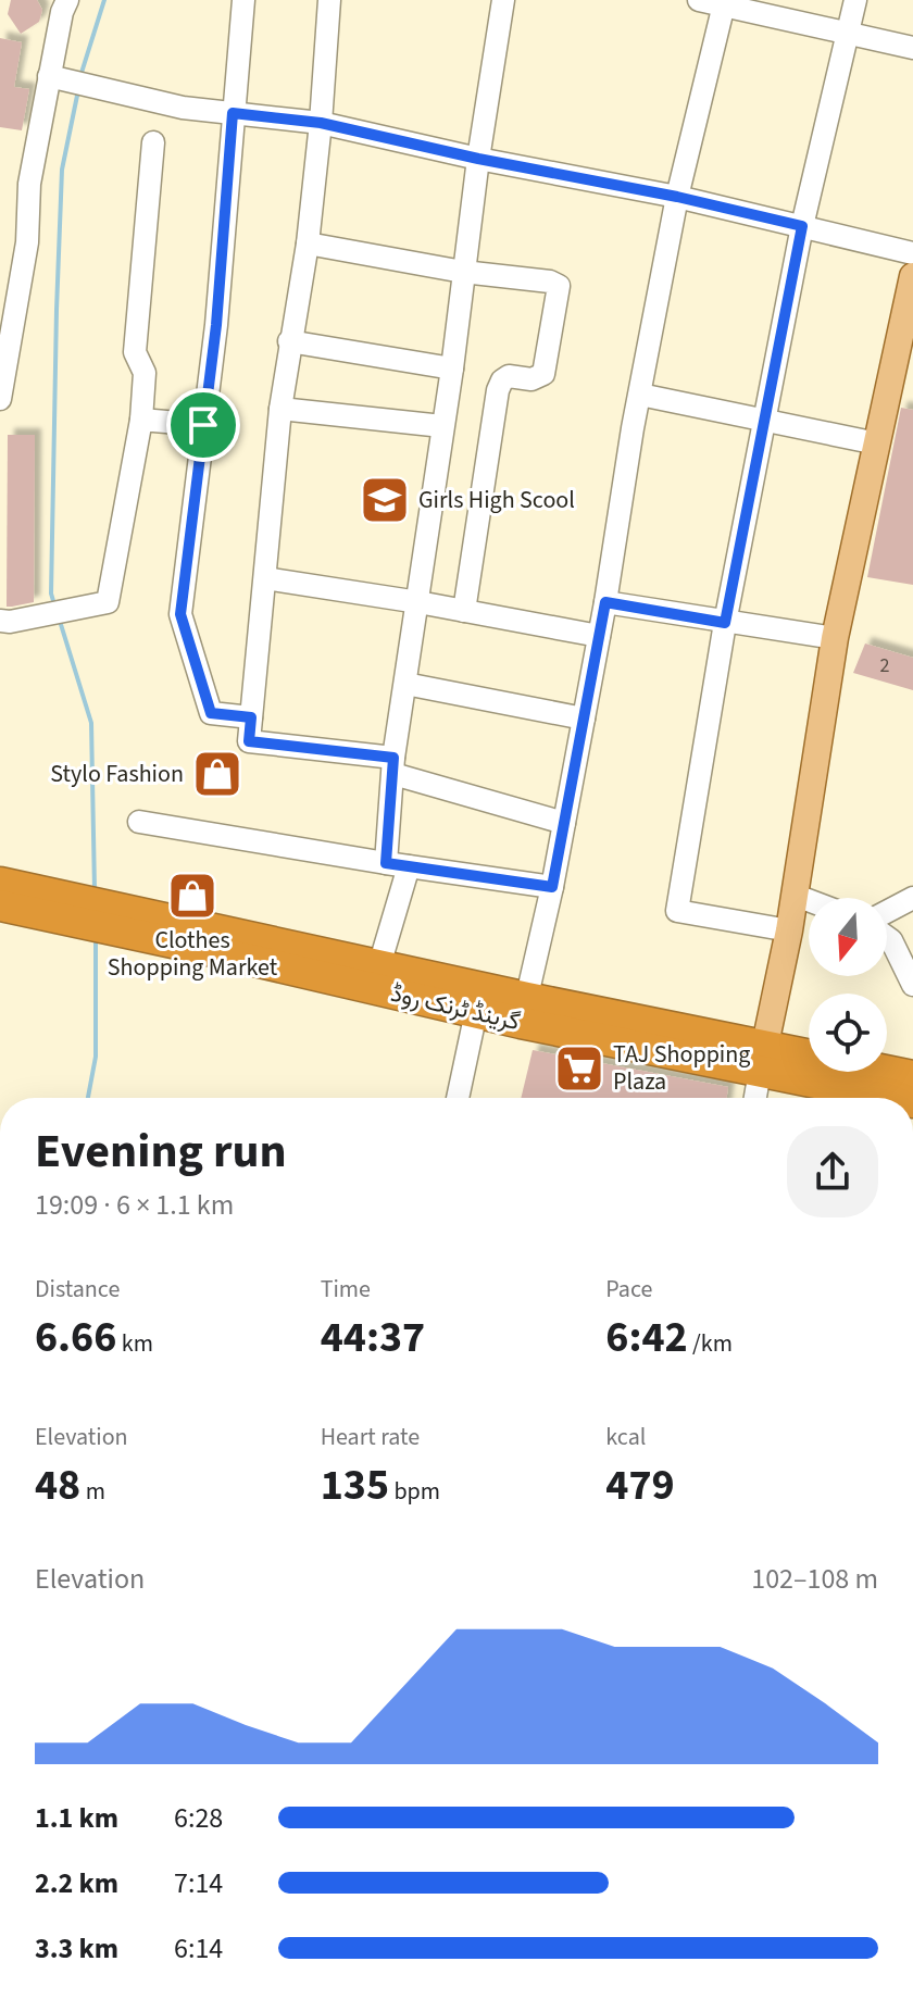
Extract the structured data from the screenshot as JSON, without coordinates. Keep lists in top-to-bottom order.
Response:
{
  "streets": {
    "highway": ["گرینڈ ٹرنک روڈ"]
  },
  "places": {
    "school or university": ["Girls High Scool"],
    "shop": ["Stylo Fashion", "Clothes Shopping Market"],
    "supermarket": ["TAJ Shopping Plaza"]
  },
  "house_numbers": ["2"],
  "north": "bottom",
  "page": {
    "heading": ["Evening run", "19:09 · 6 × 1.1 km"],
    "stats": [
      ["Distance", "6.66 km"],
      ["Time", "44:37"],
      ["Pace", "6:42 /km"],
      ["Elevation", "48 m"],
      ["Heart rate", "135 bpm"],
      ["kcal", "479"]
    ],
    "chart": ["Elevation", "102–108 m"],
    "list": [
      {
        "name": "1.1 km",
        "note": "6:28"
      },
      {
        "name": "2.2 km",
        "note": "7:14"
      },
      {
        "name": "3.3 km",
        "note": "6:14"
      }
    ]
  }
}
